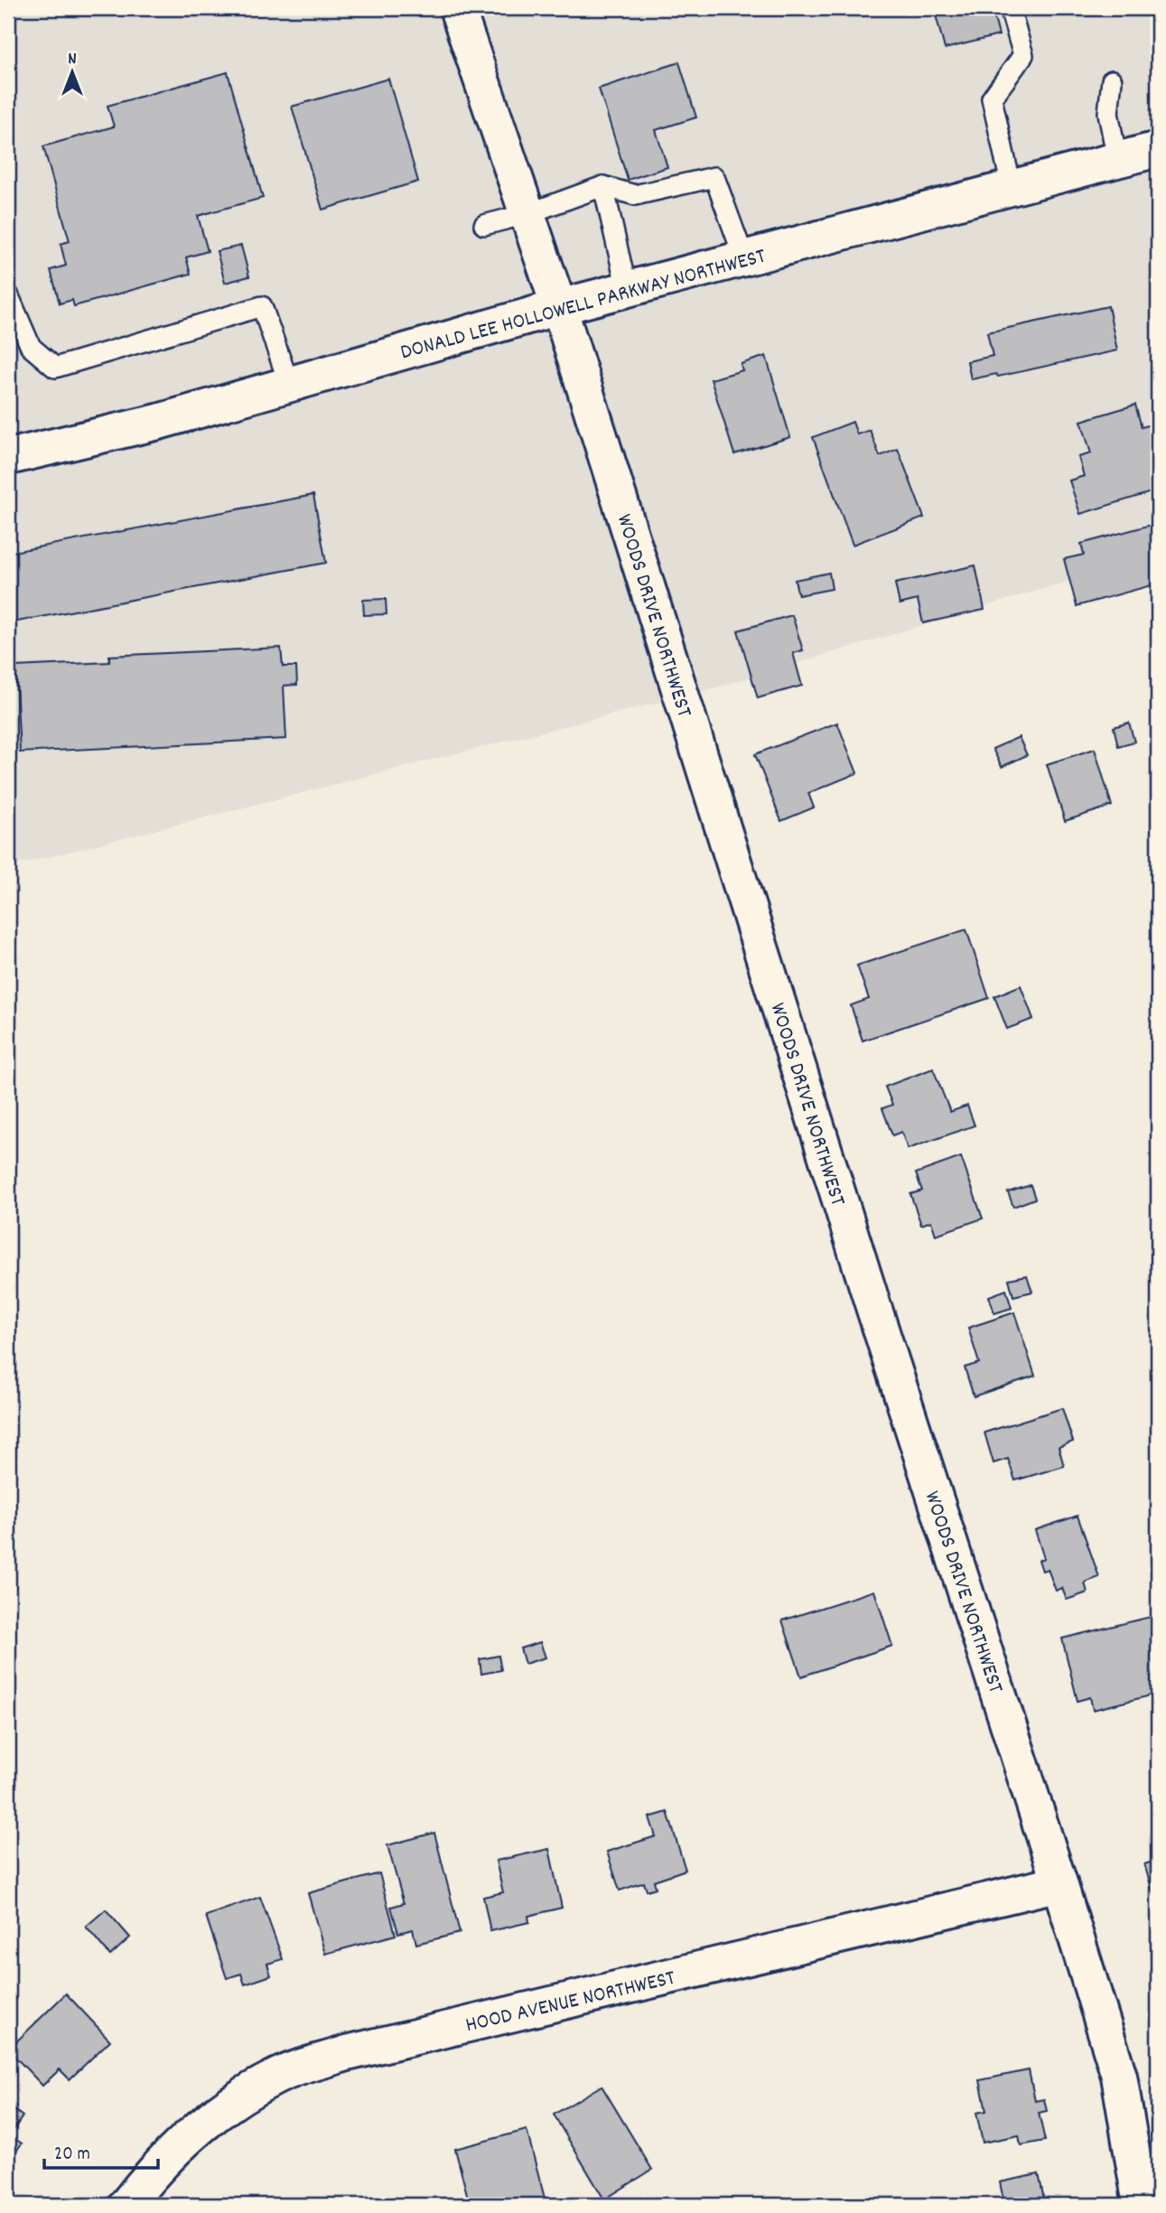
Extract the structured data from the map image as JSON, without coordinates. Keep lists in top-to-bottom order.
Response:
{
  "streets": {
    "street": ["DONALD LEE HOLLOWELL PARKWAY NORTHWEST", "WOODS DRIVE NORTHWEST", "HOOD AVENUE NORTHWEST"]
  },
  "crossings": [
    ["DONALD LEE HOLLOWELL PARKWAY NORTHWEST", "WOODS DRIVE NORTHWEST"],
    ["WOODS DRIVE NORTHWEST", "HOOD AVENUE NORTHWEST"]
  ],
  "scale_bar": "20 m",
  "north": "top"
}
